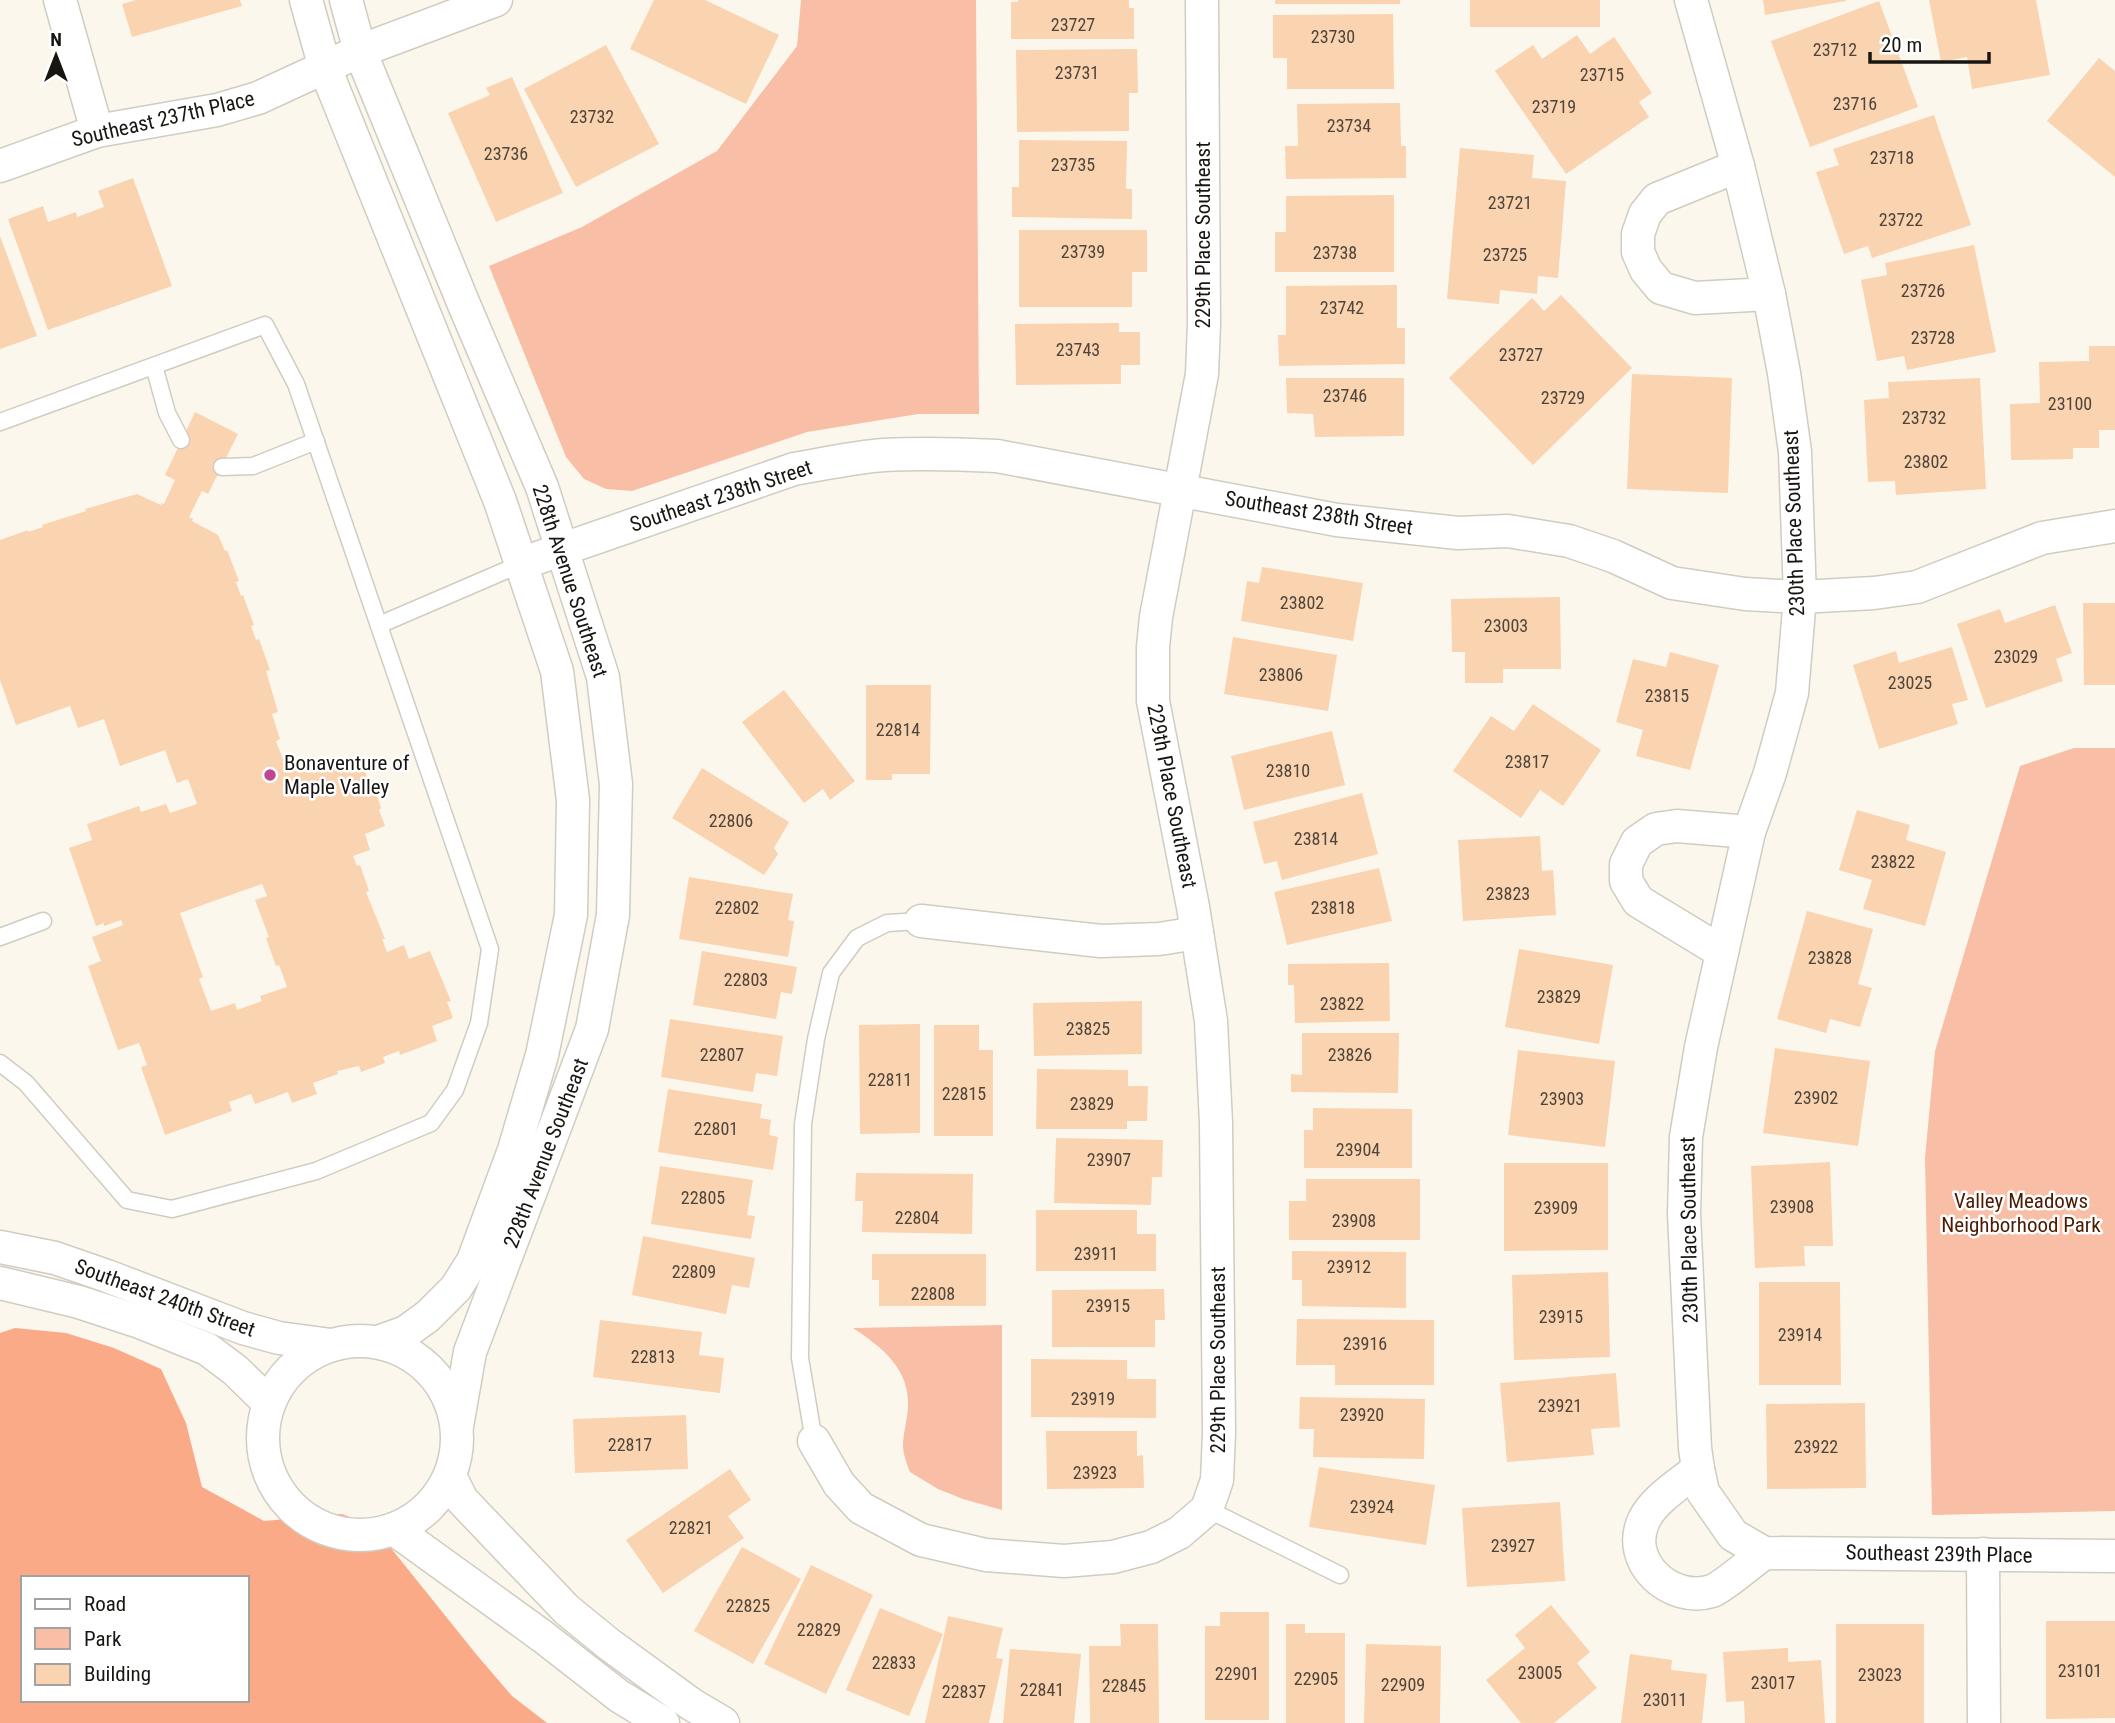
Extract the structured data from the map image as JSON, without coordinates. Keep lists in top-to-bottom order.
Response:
{
  "streets": {
    "street": [
      "Southeast 237th Place",
      "229th Place Southeast",
      "Southeast 238th Street",
      "230th Place Southeast",
      "228th Avenue Southeast",
      "Southeast 240th Street",
      "Southeast 239th Place"
    ]
  },
  "crossings": [
    ["Southeast 237th Place", "228th Avenue Southeast"],
    ["229th Place Southeast", "Southeast 238th Street"],
    ["Southeast 238th Street", "230th Place Southeast"],
    ["Southeast 238th Street", "228th Avenue Southeast"],
    ["230th Place Southeast", "Southeast 239th Place"],
    ["228th Avenue Southeast", "Southeast 240th Street"]
  ],
  "parks": ["Valley Meadows Neighborhood Park"],
  "places": ["Bonaventure of Maple Valley"],
  "house_numbers": [
    "23727",
    "23730",
    "23712",
    "23731",
    "23715",
    "23716",
    "23719",
    "23732",
    "23734",
    "23736",
    "23718",
    "23735",
    "23721",
    "23722",
    "23739",
    "23738",
    "23725",
    "23726",
    "23742",
    "23728",
    "23743",
    "23727",
    "23746",
    "23729",
    "23100",
    "23732",
    "23802",
    "23802",
    "23003",
    "23029",
    "23806",
    "23025",
    "23815",
    "22814",
    "23817",
    "23810",
    "22806",
    "23814",
    "23822",
    "23823",
    "22802",
    "23818",
    "23828",
    "22803",
    "23829",
    "23822",
    "23825",
    "22807",
    "23826",
    "22811",
    "22815",
    "23902",
    "23903",
    "23829",
    "22801",
    "23904",
    "23907",
    "22805",
    "23908",
    "23909",
    "22804",
    "23908",
    "23911",
    "23912",
    "22809",
    "22808",
    "23915",
    "23915",
    "23914",
    "23916",
    "22813",
    "23919",
    "23921",
    "23920",
    "22817",
    "23922",
    "23923",
    "23924",
    "22821",
    "23927",
    "22825",
    "22829",
    "22833",
    "23101",
    "23005",
    "22901",
    "23023",
    "22905",
    "23017",
    "22909",
    "22845",
    "22841",
    "22837",
    "23011"
  ],
  "legend": ["Road", "Park", "Building"],
  "scale_bar": "20 m",
  "north": "top"
}
